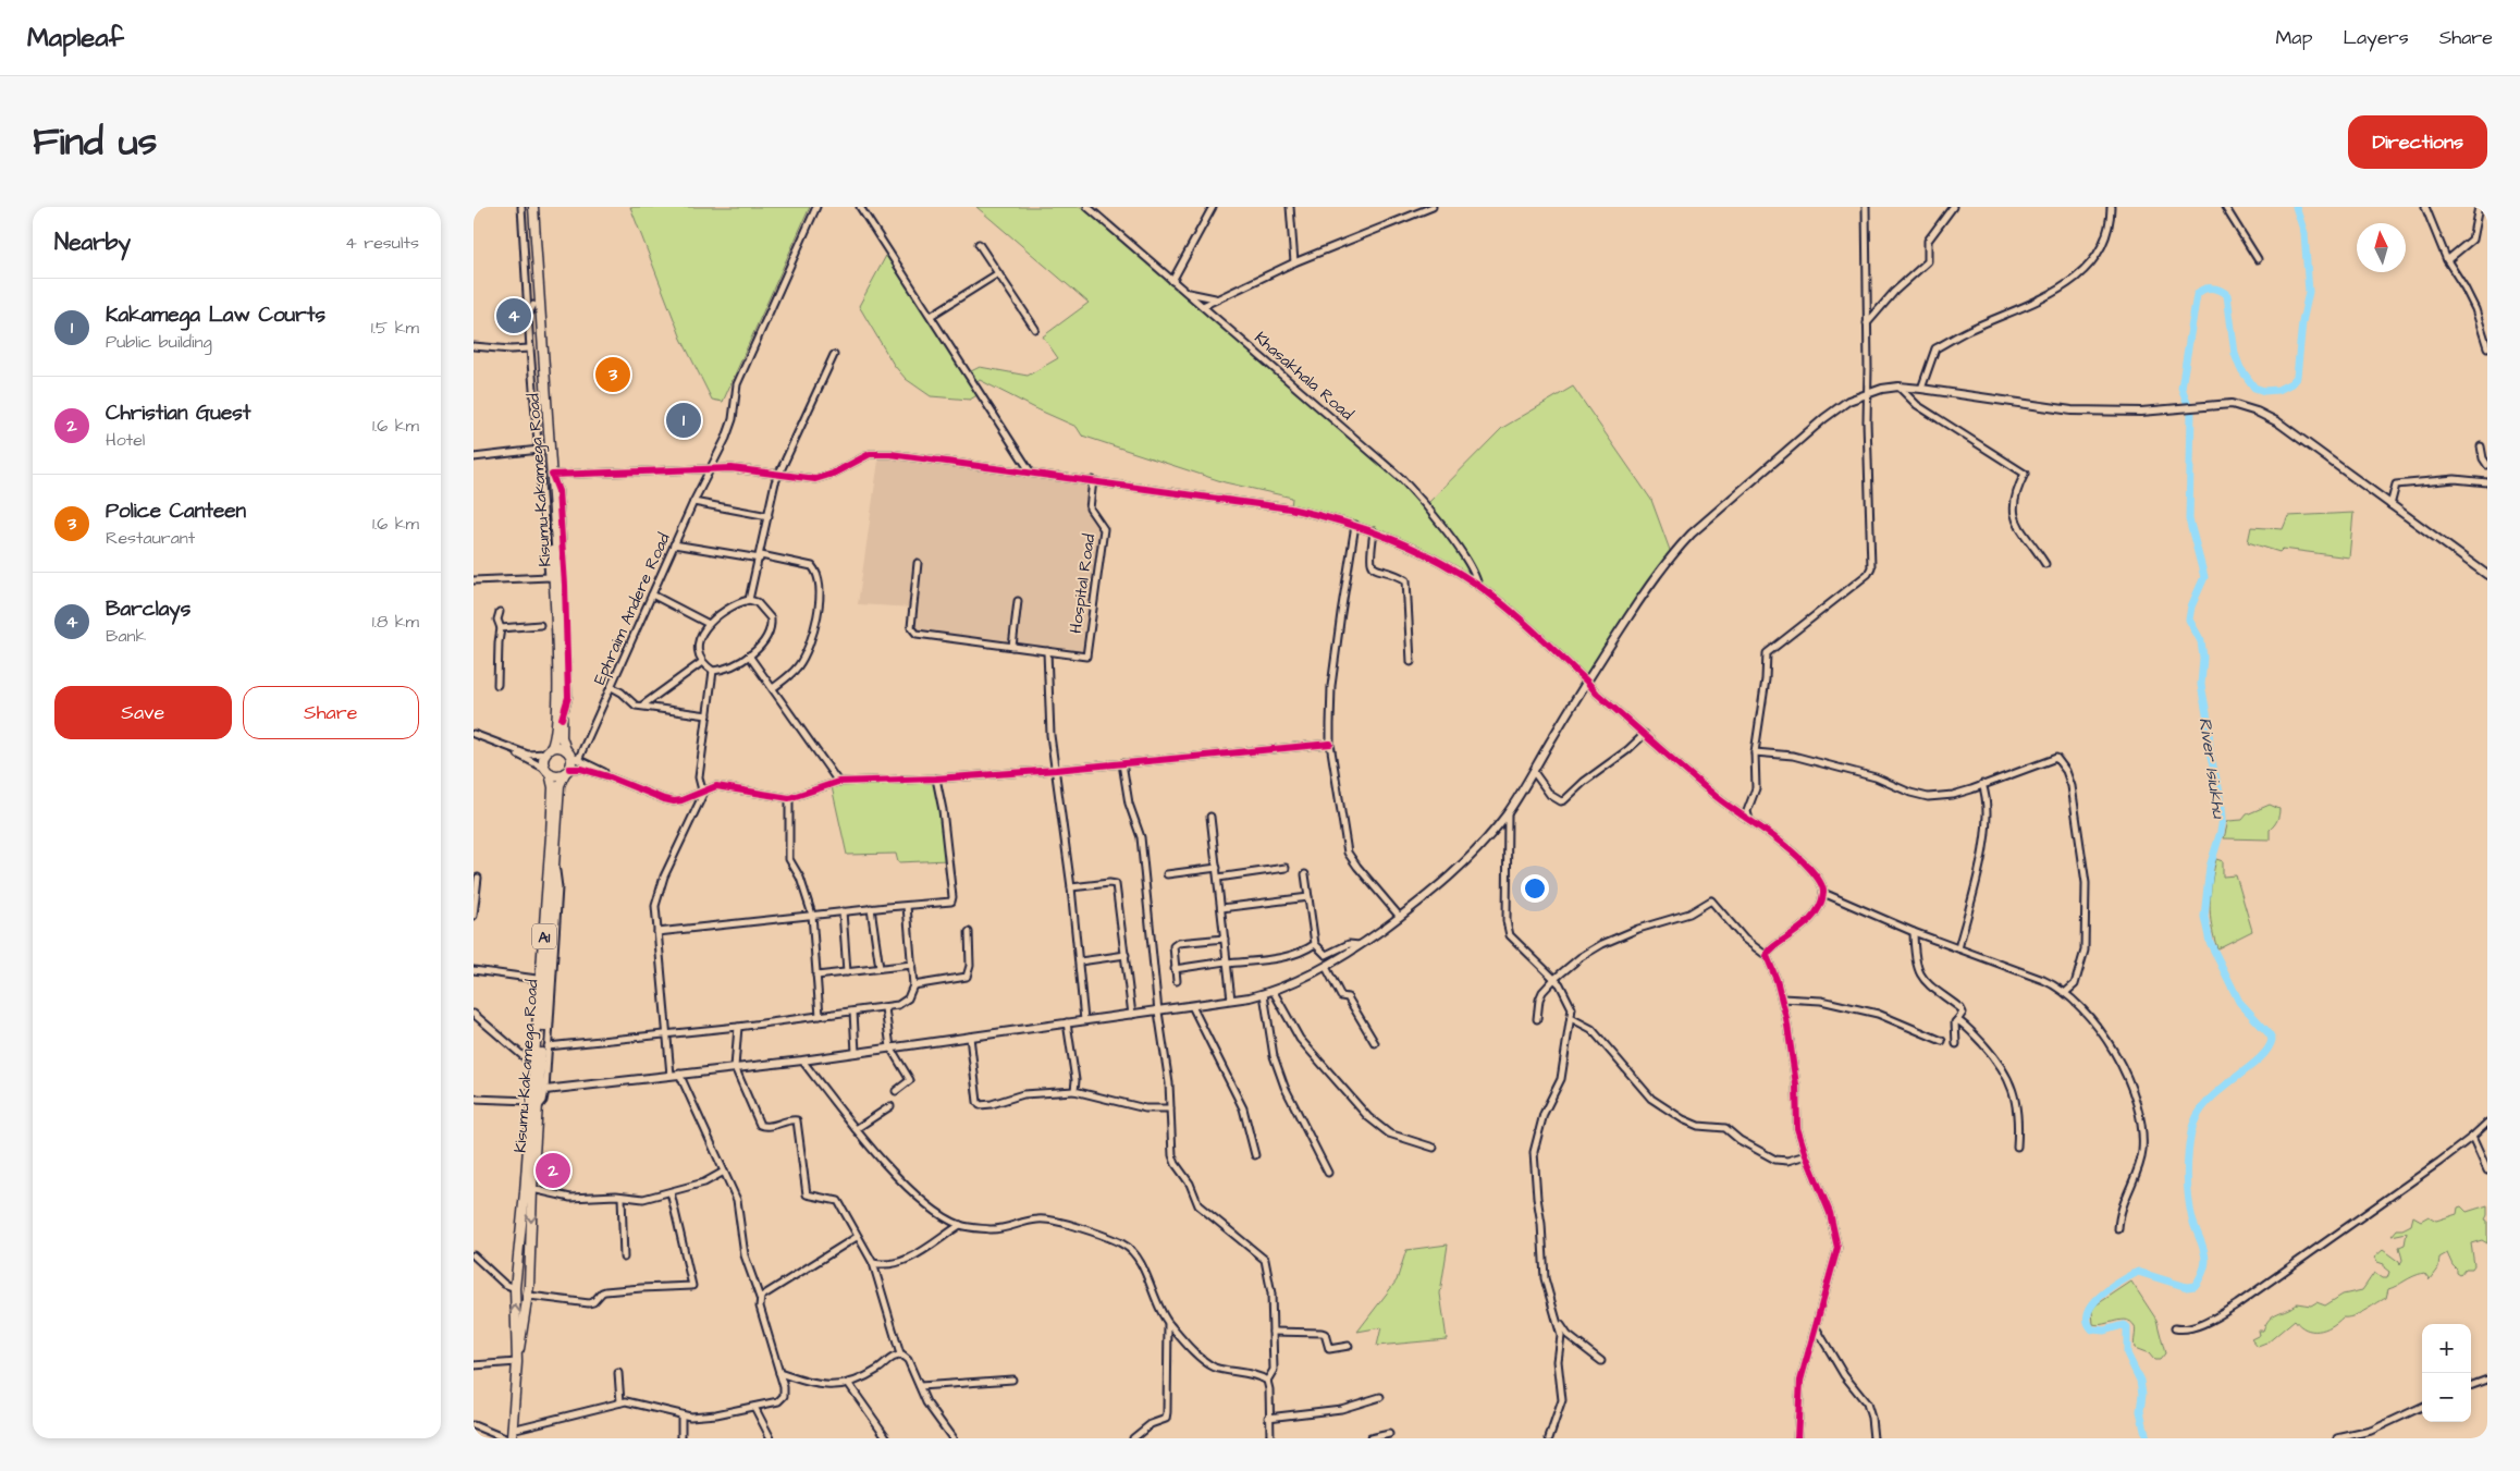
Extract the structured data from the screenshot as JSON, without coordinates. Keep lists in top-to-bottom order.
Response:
{
  "streets": {
    "highway": ["Kisumu-Kakamega Road", "A1"],
    "street": ["Khasakhala Road", "Hospital Road", "Ephraim Andere Road"]
  },
  "crossings": [
    ["Kisumu-Kakamega Road", "Ephraim Andere Road"]
  ],
  "water": ["River Isiukhu"],
  "north": "top",
  "page": {
    "header": "Mapleaf",
    "nav": ["Map", "Layers", "Share"],
    "title": "Find us",
    "buttons": [
      "Directions",
      ["Save", "Share"]
    ],
    "heading": ["Nearby", "4 results"],
    "list": [
      {
        "mark": "1",
        "name": "Kakamega Law Courts",
        "note": "Public building",
        "value": "1.5 km"
      },
      {
        "mark": "2",
        "name": "Christian Guest",
        "note": "Hotel",
        "value": "1.6 km"
      },
      {
        "mark": "3",
        "name": "Police Canteen",
        "note": "Restaurant",
        "value": "1.6 km"
      },
      {
        "mark": "4",
        "name": "Barclays",
        "note": "Bank",
        "value": "1.8 km"
      }
    ],
    "pins": [
      "4",
      "3",
      "1",
      "2"
    ],
    "map_buttons": ["+", "−"]
  }
}
